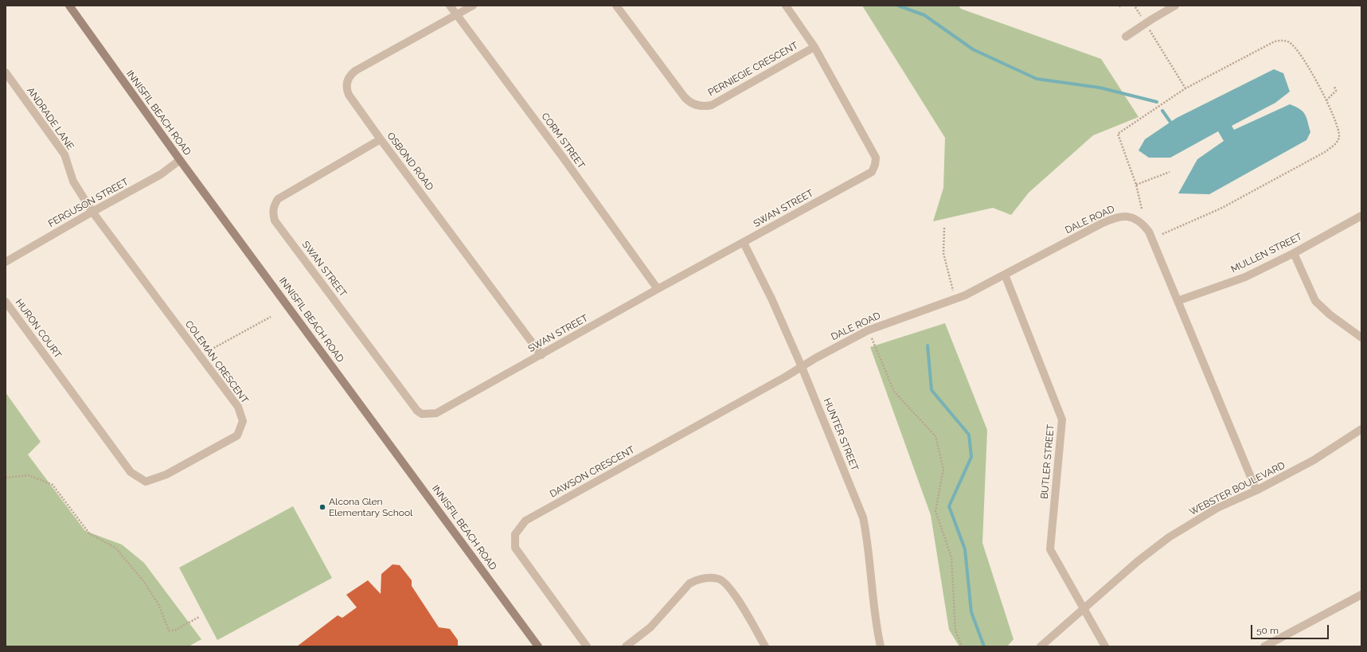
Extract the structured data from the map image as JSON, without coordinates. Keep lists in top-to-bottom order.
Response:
{
  "streets": {
    "main road": ["INNISFIL BEACH ROAD"],
    "street": [
      "PERNIEGIE CRESCENT",
      "ANDRADE LANE",
      "CORM STREET",
      "OSBOND ROAD",
      "FERGUSON STREET",
      "SWAN STREET",
      "DALE ROAD",
      "MULLEN STREET",
      "HURON COURT",
      "COLEMAN CRESCENT",
      "HUNTER STREET",
      "BUTLER STREET",
      "DAWSON CRESCENT",
      "WEBSTER BOULEVARD"
    ]
  },
  "crossings": [
    ["PERNIEGIE CRESCENT", "SWAN STREET"],
    ["INNISFIL BEACH ROAD", "FERGUSON STREET"],
    ["ANDRADE LANE", "FERGUSON STREET"],
    ["ANDRADE LANE", "COLEMAN CRESCENT"],
    ["CORM STREET", "OSBOND ROAD"],
    ["CORM STREET", "SWAN STREET"],
    ["OSBOND ROAD", "SWAN STREET"],
    ["FERGUSON STREET", "COLEMAN CRESCENT"],
    ["SWAN STREET", "HUNTER STREET"],
    ["DALE ROAD", "MULLEN STREET"],
    ["DALE ROAD", "HUNTER STREET"],
    ["DALE ROAD", "BUTLER STREET"],
    ["DALE ROAD", "DAWSON CRESCENT"],
    ["DALE ROAD", "WEBSTER BOULEVARD"],
    ["HURON COURT", "COLEMAN CRESCENT"],
    ["HUNTER STREET", "DAWSON CRESCENT"],
    ["BUTLER STREET", "WEBSTER BOULEVARD"]
  ],
  "places": ["Alcona Glen Elementary School"],
  "scale_bar": "50 m"
}
